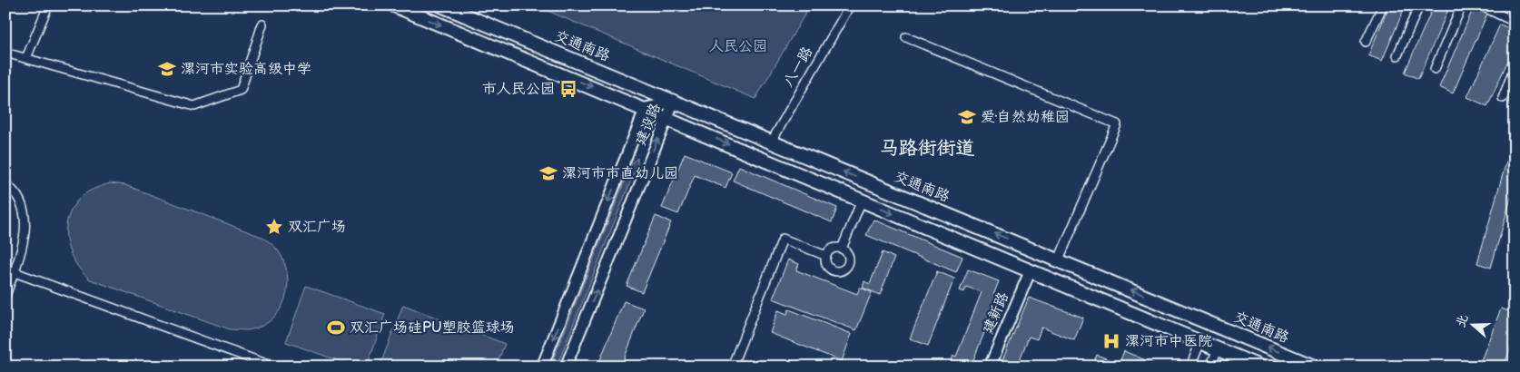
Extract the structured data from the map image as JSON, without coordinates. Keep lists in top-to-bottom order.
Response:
{
  "streets": {
    "main road": ["交通南路"],
    "street": ["八一路", "建设路", "建新路"]
  },
  "crossings": [
    ["交通南路", "八一路"],
    ["交通南路", "建设路"]
  ],
  "districts": ["马路街街道"],
  "parks": ["人民公园"],
  "places": {
    "school or university": ["漯河市实验高级中学", "爱·自然幼稚园", "漯河市市直幼儿园"],
    "bus stop": ["市人民公园"],
    "place": ["双汇广场"],
    "sports": ["双汇广场硅PU塑胶篮球场"],
    "hospital": ["漯河市中医院"]
  },
  "north": "left"
}
